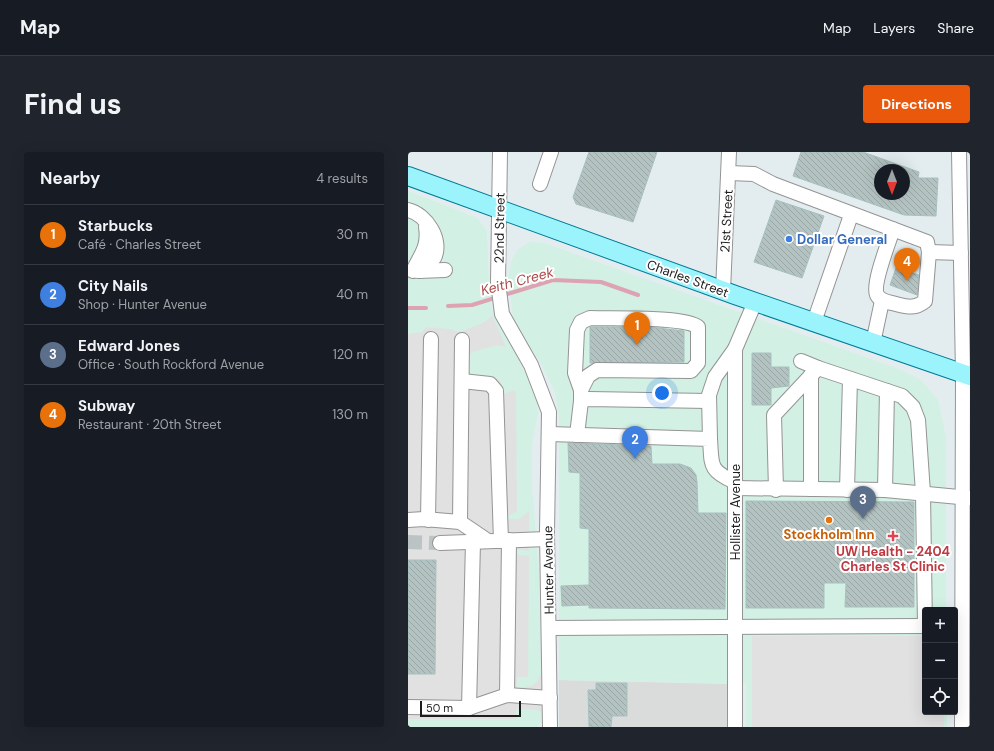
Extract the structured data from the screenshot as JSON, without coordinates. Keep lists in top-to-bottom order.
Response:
{
  "streets": {
    "main road": ["Charles Street"],
    "street": [
      "21st Street",
      "22nd Street",
      "Hollister Avenue",
      "Hunter Avenue"
    ]
  },
  "crossings": [
    ["21st Street", "Charles Street"],
    ["22nd Street", "Charles Street"],
    ["22nd Street", "Hunter Avenue"],
    ["Charles Street", "Hollister Avenue"]
  ],
  "water": ["Keith Creek"],
  "places": {
    "other": ["Dollar General", "Stockholm Inn"],
    "health": ["UW Health - 2404 Charles St Clinic"]
  },
  "scale_bar": "50 m",
  "north": "bottom",
  "page": {
    "header": "Map",
    "nav": ["Map", "Layers", "Share"],
    "buttons": "Directions",
    "title": "Find us",
    "heading": ["Nearby", "4 results"],
    "list": [
      {
        "mark": "1",
        "name": "Starbucks",
        "note": "Café · Charles Street",
        "value": "30 m"
      },
      {
        "mark": "2",
        "name": "City Nails",
        "note": "Shop · Hunter Avenue",
        "value": "40 m"
      },
      {
        "mark": "3",
        "name": "Edward Jones",
        "note": "Office · South Rockford Avenue",
        "value": "120 m"
      },
      {
        "mark": "4",
        "name": "Subway",
        "note": "Restaurant · 20th Street",
        "value": "130 m"
      }
    ],
    "pins": [
      "4",
      "1",
      "2",
      "3"
    ],
    "map_buttons": ["+", "−"],
    "scale": "50 m"
  }
}
